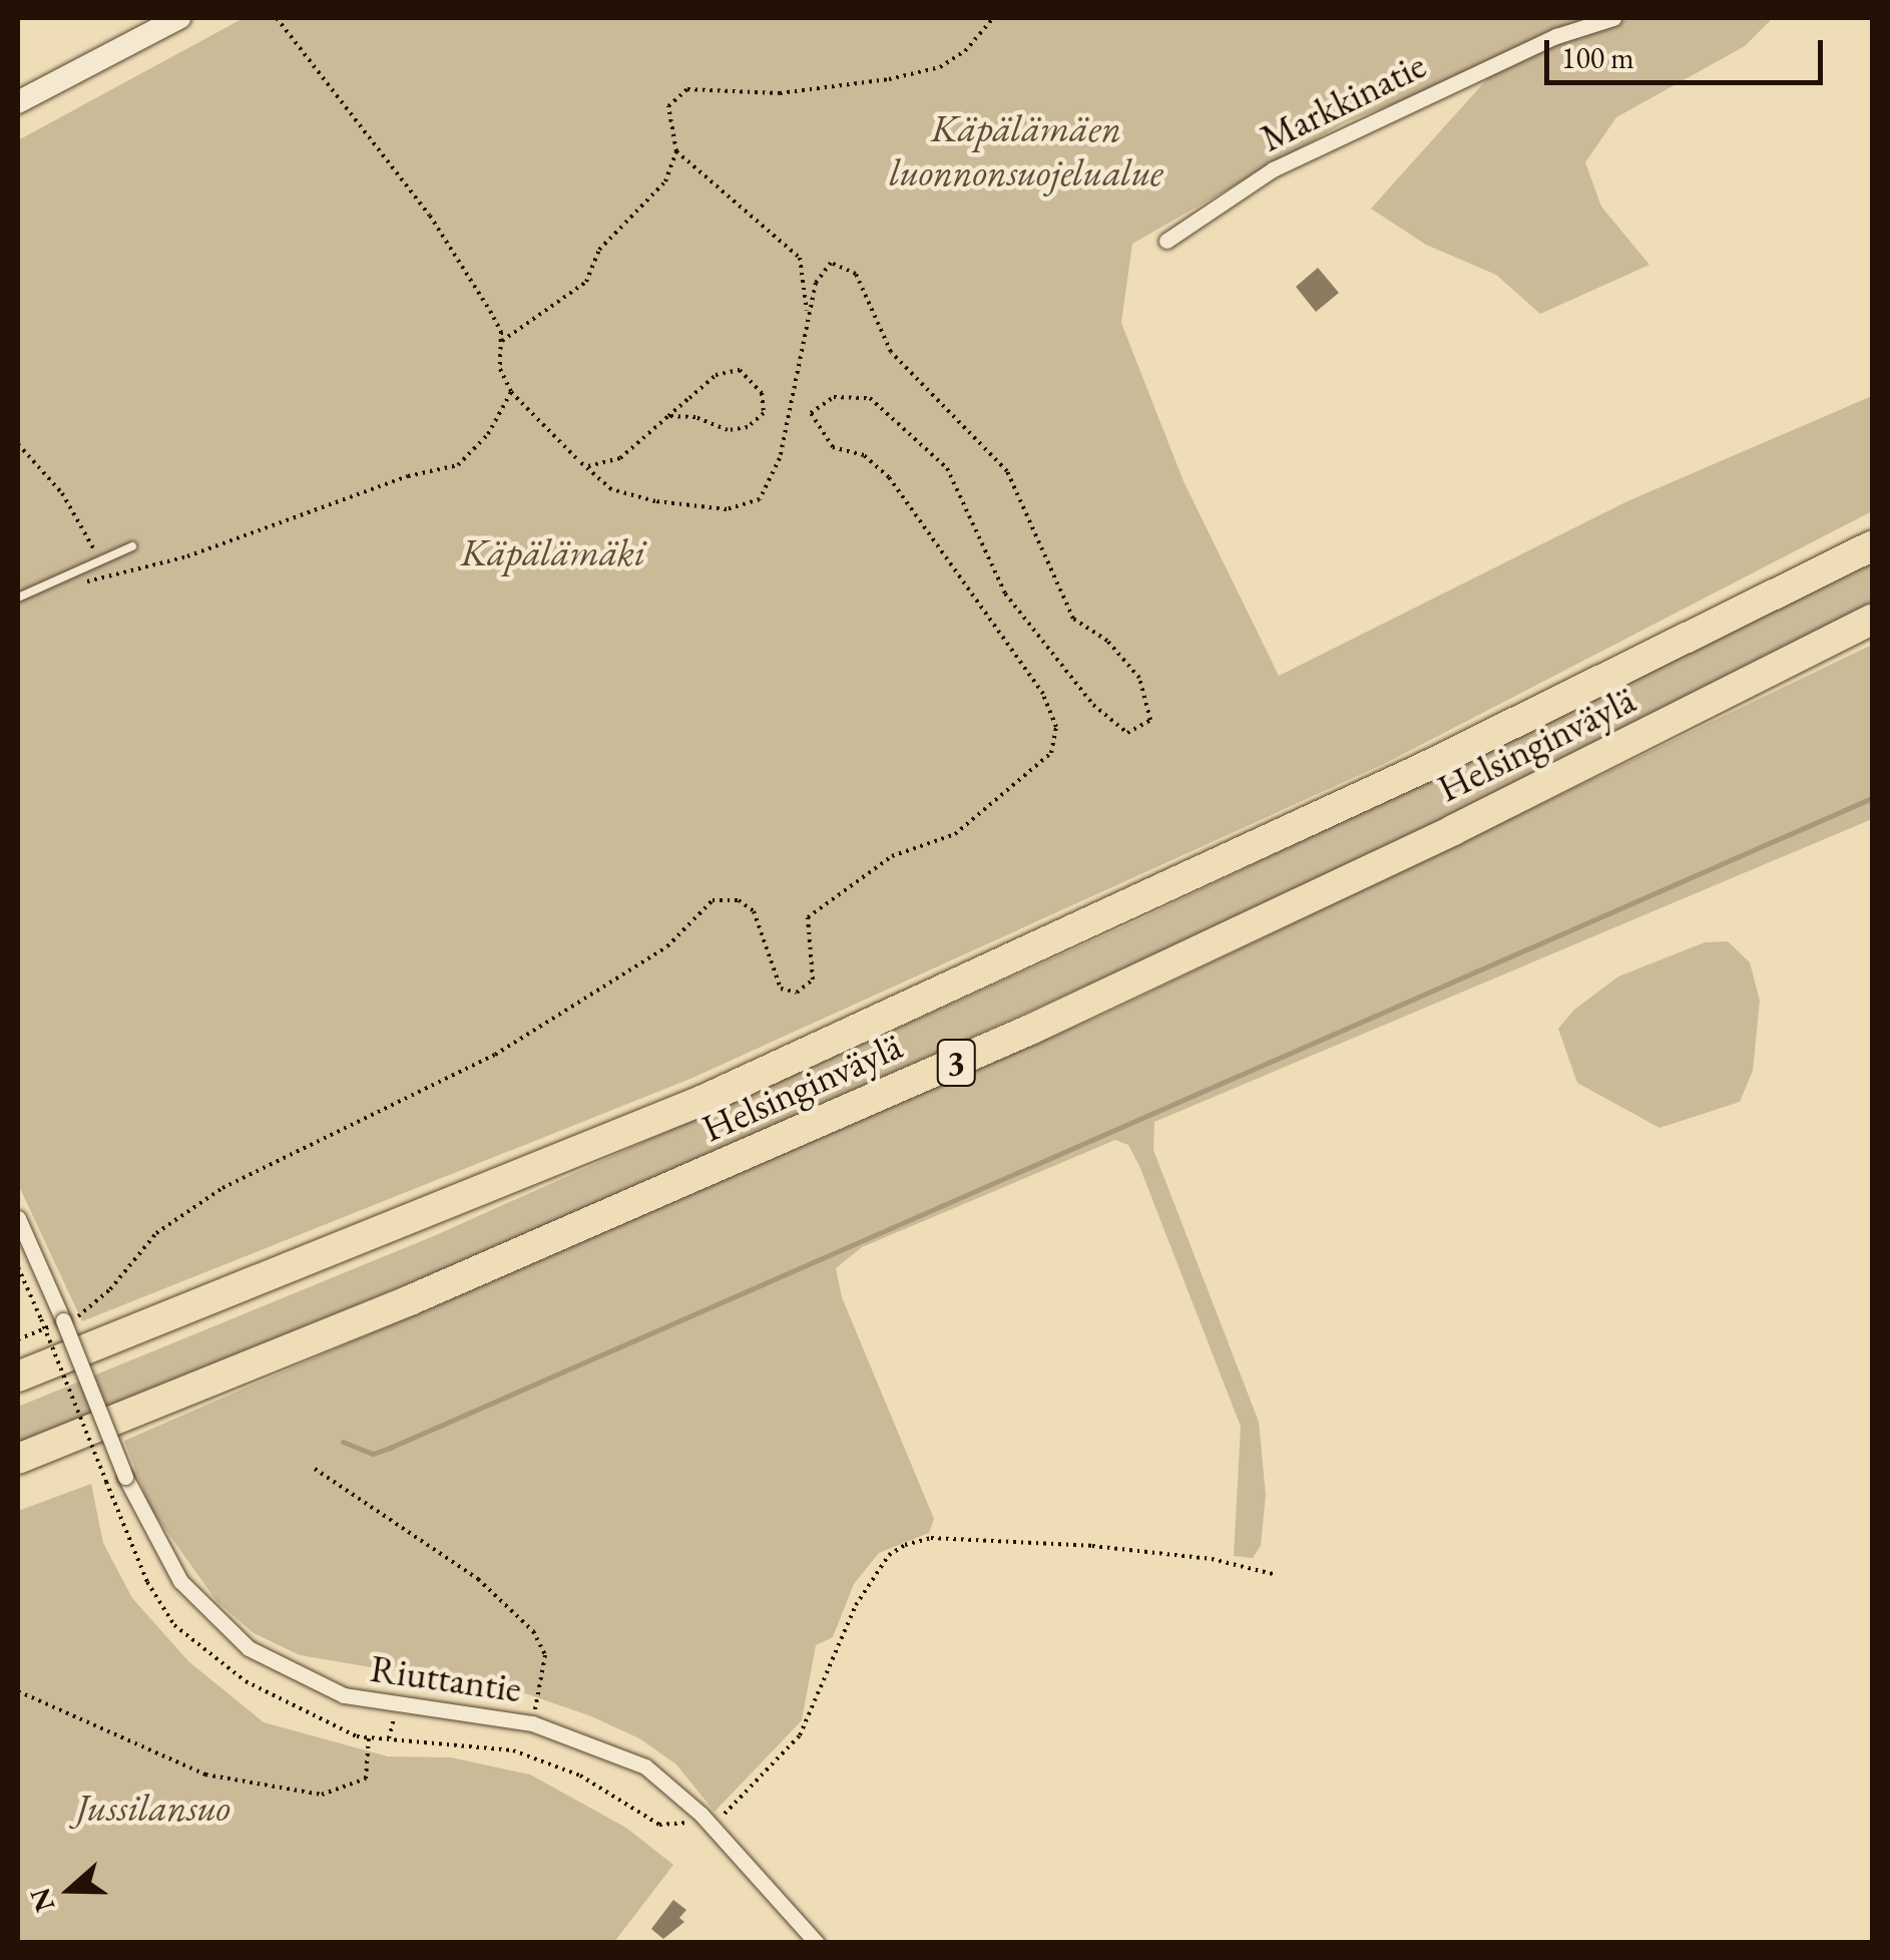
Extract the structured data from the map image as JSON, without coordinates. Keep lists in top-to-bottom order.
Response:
{
  "streets": {
    "highway": ["Helsinginväylä", "3"],
    "street": ["Markkinatie", "Riuttantie"]
  },
  "parks": ["Käpälämäen luonnonsuojelualue", "Käpälämäki", "Jussilansuo"],
  "scale_bar": "100 m",
  "north": "left"
}
